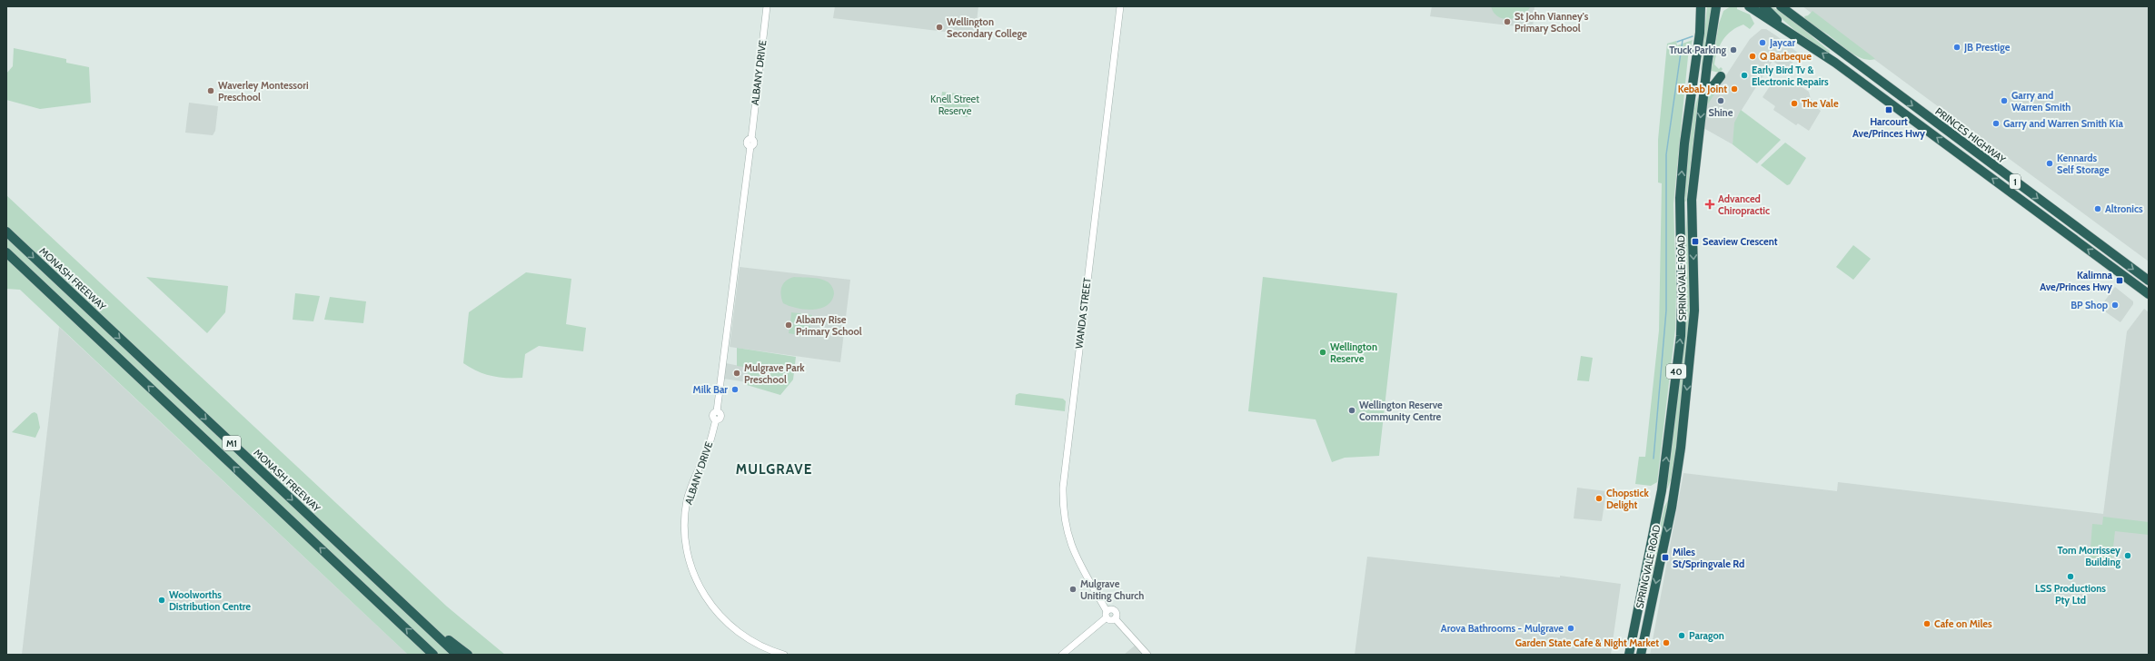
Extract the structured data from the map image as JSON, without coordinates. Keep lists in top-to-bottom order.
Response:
{
  "streets": {
    "highway": [
      "PRINCES HIGHWAY",
      "1",
      "SPRINGVALE ROAD",
      "MONASH FREEWAY",
      "40",
      "M1"
    ],
    "street": ["ALBANY DRIVE", "WANDA STREET"]
  },
  "districts": ["MULGRAVE"],
  "parks": ["Knell Street Reserve"],
  "places": {
    "other": [
      "St John Vianney's Primary School",
      "Wellington Secondary College",
      "Jaycar",
      "JB Prestige",
      "Truck Parking",
      "Q Barbeque",
      "Early Bird Tv & Electronic Repairs",
      "Kebab Joint",
      "Waverley Montessori Preschool",
      "Shine",
      "Garry and Warren Smith",
      "The Vale",
      "Garry and Warren Smith Kia",
      "Kennards Self Storage",
      "Altronics",
      "BP Shop",
      "Albany Rise Primary School",
      "Wellington Reserve",
      "Mulgrave Park Preschool",
      "Milk Bar",
      "Wellington Reserve Community Centre",
      "Chopstick Delight",
      "Tom Morrissey Building",
      "LSS Productions Pty Ltd",
      "Mulgrave Uniting Church",
      "Woolworths Distribution Centre",
      "Cafe on Miles",
      "Arova Bathrooms - Mulgrave",
      "Paragon",
      "Garden State Cafe & Night Market"
    ],
    "transit": [
      "Harcourt Ave/Princes Hwy",
      "Seaview Crescent",
      "Kalimna Ave/Princes Hwy",
      "Miles St/Springvale Rd"
    ],
    "health": ["Advanced Chiropractic"]
  }
}
